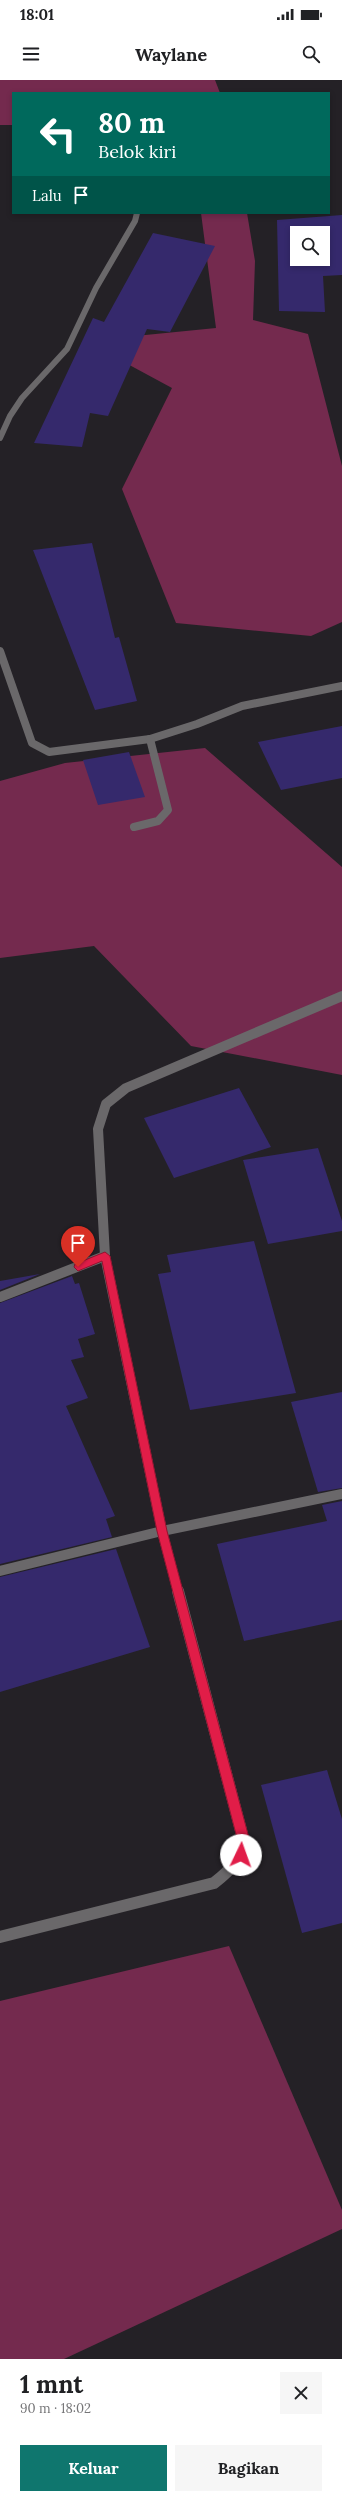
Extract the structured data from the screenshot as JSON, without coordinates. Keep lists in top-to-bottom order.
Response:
{
  "page": {
    "status": "18:01",
    "header": "Waylane",
    "turn": ["80 m", "Belok kiri"],
    "then": "Lalu",
    "heading": ["1 mnt", "90 m · 18:02"],
    "buttons": ["Keluar", "Bagikan"]
  }
}
